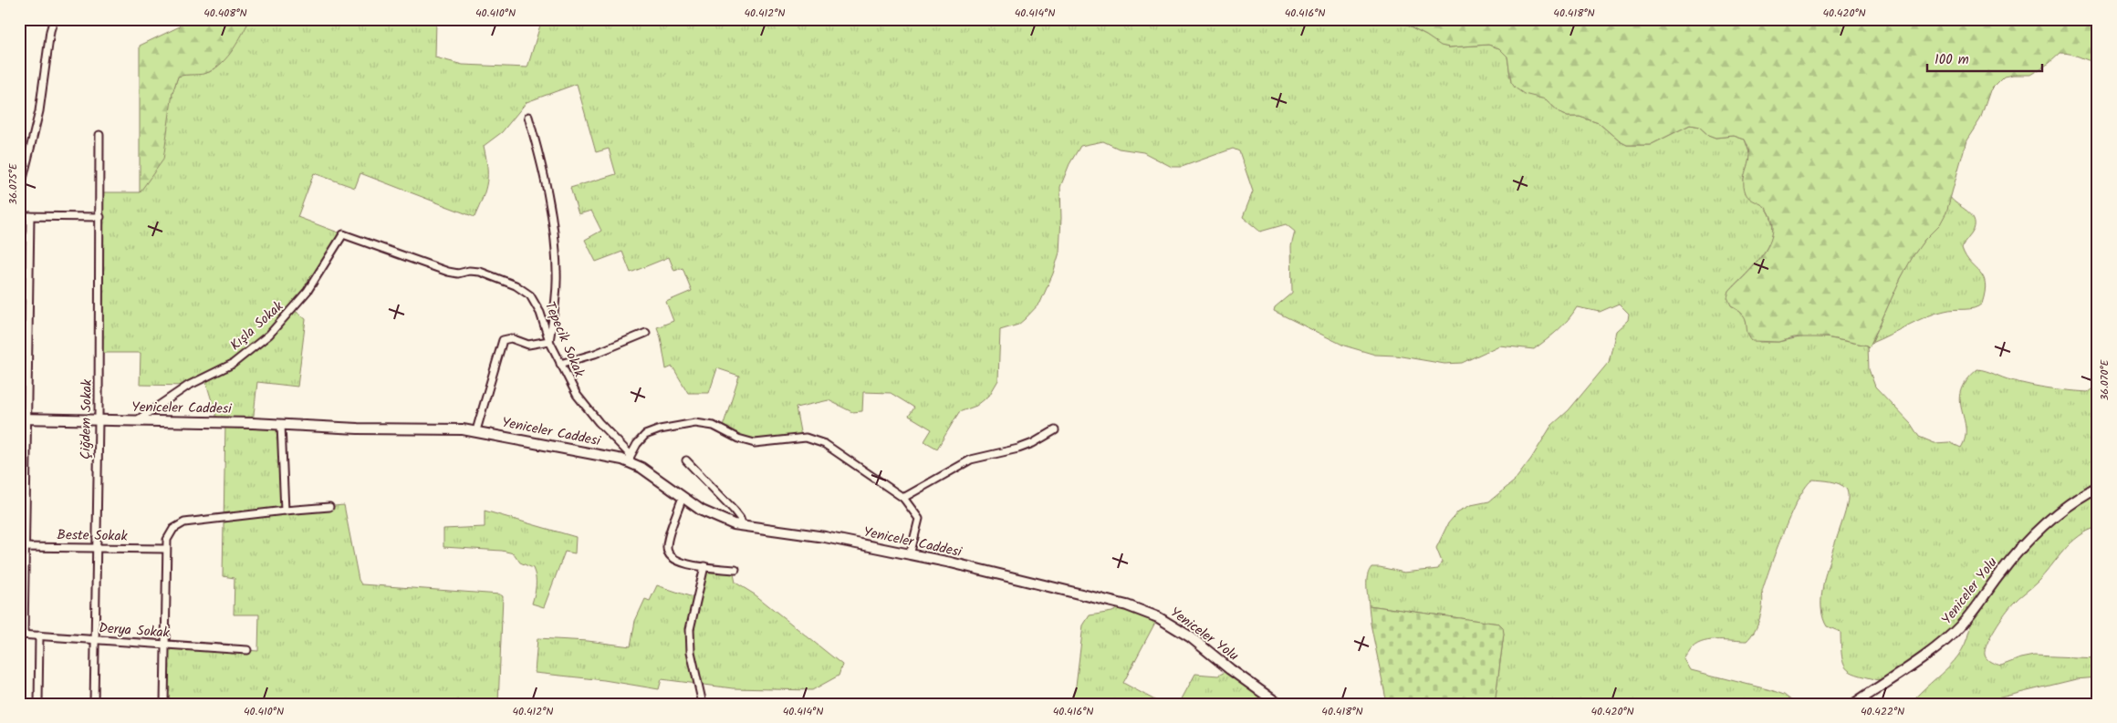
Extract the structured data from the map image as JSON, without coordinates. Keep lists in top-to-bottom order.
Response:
{
  "streets": {
    "street": [
      "Kışla Sokak",
      "Tepecik Sokak",
      "Yeniceler Caddesi",
      "Çiğdem Sokak",
      "Beste Sokak",
      "Yeniceler Yolu",
      "Derya Sokak"
    ]
  },
  "crossings": [
    ["Kışla Sokak", "Tepecik Sokak"],
    ["Kışla Sokak", "Yeniceler Caddesi"],
    ["Tepecik Sokak", "Yeniceler Caddesi"],
    ["Yeniceler Caddesi", "Çiğdem Sokak"],
    ["Yeniceler Caddesi", "Yeniceler Yolu"],
    ["Çiğdem Sokak", "Beste Sokak"],
    ["Çiğdem Sokak", "Derya Sokak"]
  ],
  "scale_bar": "100 m",
  "coordinates": [
    "40.408°N",
    "40.410°N",
    "40.412°N",
    "40.414°N",
    "40.416°N",
    "40.418°N",
    "40.420°N",
    "36.075°E",
    "36.070°E",
    "40.422°N"
  ]
}
